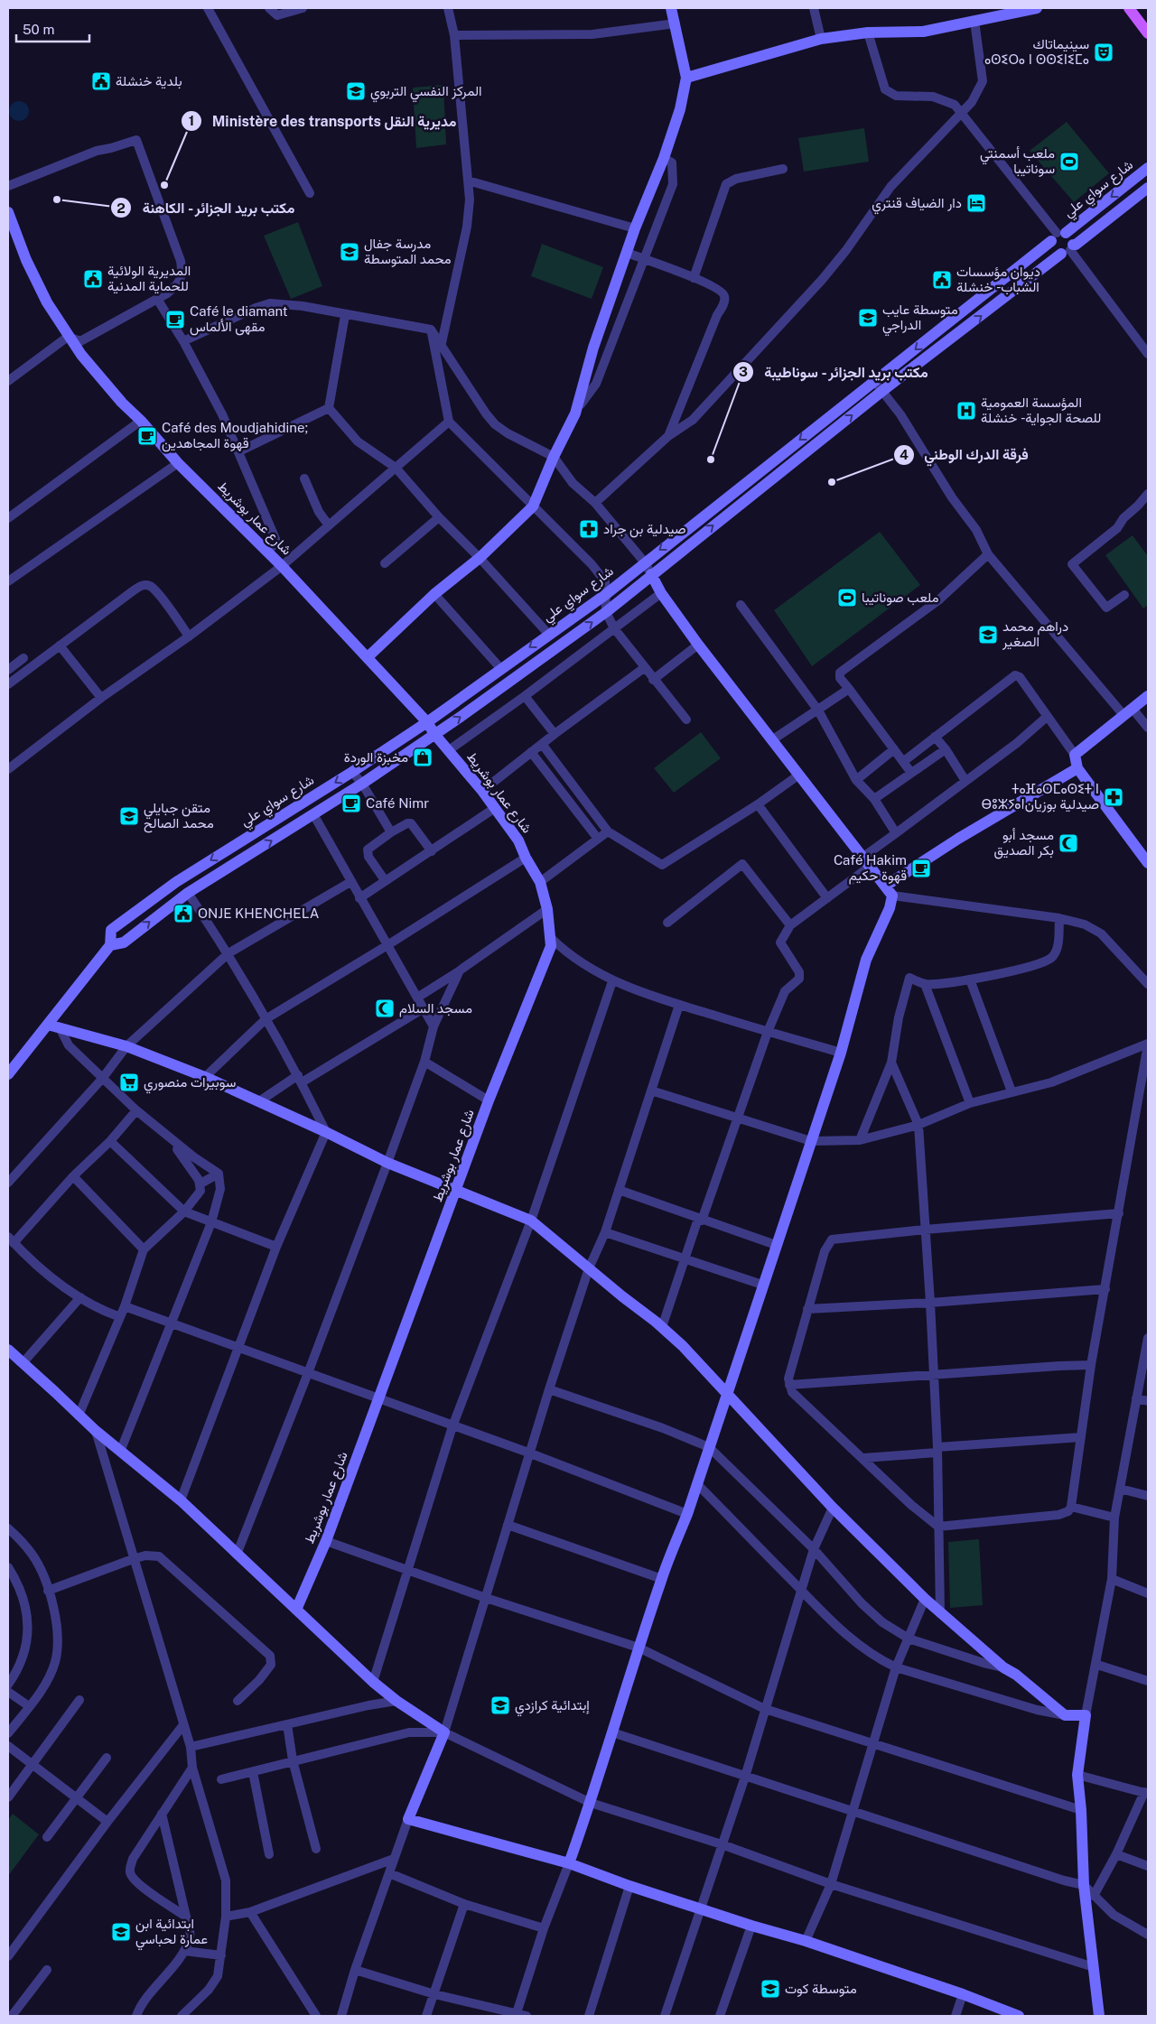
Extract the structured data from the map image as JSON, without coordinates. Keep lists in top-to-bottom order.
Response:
{
  "streets": {
    "street": ["شارع سواي علي", "شارع عمار بوشريط"]
  },
  "crossings": [
    ["شارع سواي علي", "شارع عمار بوشريط"]
  ],
  "places": {
    "theatre": ["سينيماتاك ⴰⵙⵉⵔⴰ ⵏ ⵙⵙⵉⵏⵉⵎⴰ"],
    "public building": [
      "بلدية خنشلة",
      "المديرية الولائية للحماية المدنية",
      "ديوان مؤسسات الشباب - خنشلة",
      "ONJE KHENCHELA"
    ],
    "school or university": [
      "المركز النفسي التربوي",
      "مدرسة جفال محمد المتوسطة",
      "متوسطة عايب الدراجي",
      "دراهم محمد الصغير",
      "متقن جبايلي محمد الصالح",
      "إبتدائية كرازدي",
      "ابتدائية ابن عمارة لحباسي",
      "متوسطة كوت"
    ],
    "sports": ["ملعب أسمنتي سوناتيبا", "ملعب صوناتيبا"],
    "other": [
      "Ministère des transports مديرية النقل",
      "مكتب بريد الجزائر - الكاهنة",
      "مكتب بريد الجزائر - سوناطيبة",
      "فرقة الدرك الوطني"
    ],
    "hotel": ["دار الضياف قنتري"],
    "cafe": [
      "Café le diamant مقهى الألماس",
      "Café des Moudjahidine; قهوة المجاهدين",
      "Café Nimr",
      "Café Hakim قهوة حكيم"
    ],
    "hospital": ["المؤسسة العمومية للصحة الجواية - خنشلة"],
    "pharmacy": ["صيدلية بن جراد", "ⵜⴰⴼⴰⵔⵎⴰⵙⵉⵜ ⵏ ⴱⵓⵣⵢⴰⵏصيدلية بوزيان"],
    "shop": ["مخبزة الوردة"],
    "mosque": ["مسجد أبو بكر الصديق", "مسجد السلام"],
    "supermarket": ["سوبيرات منصوري"]
  },
  "scale_bar": "50 m"
}
